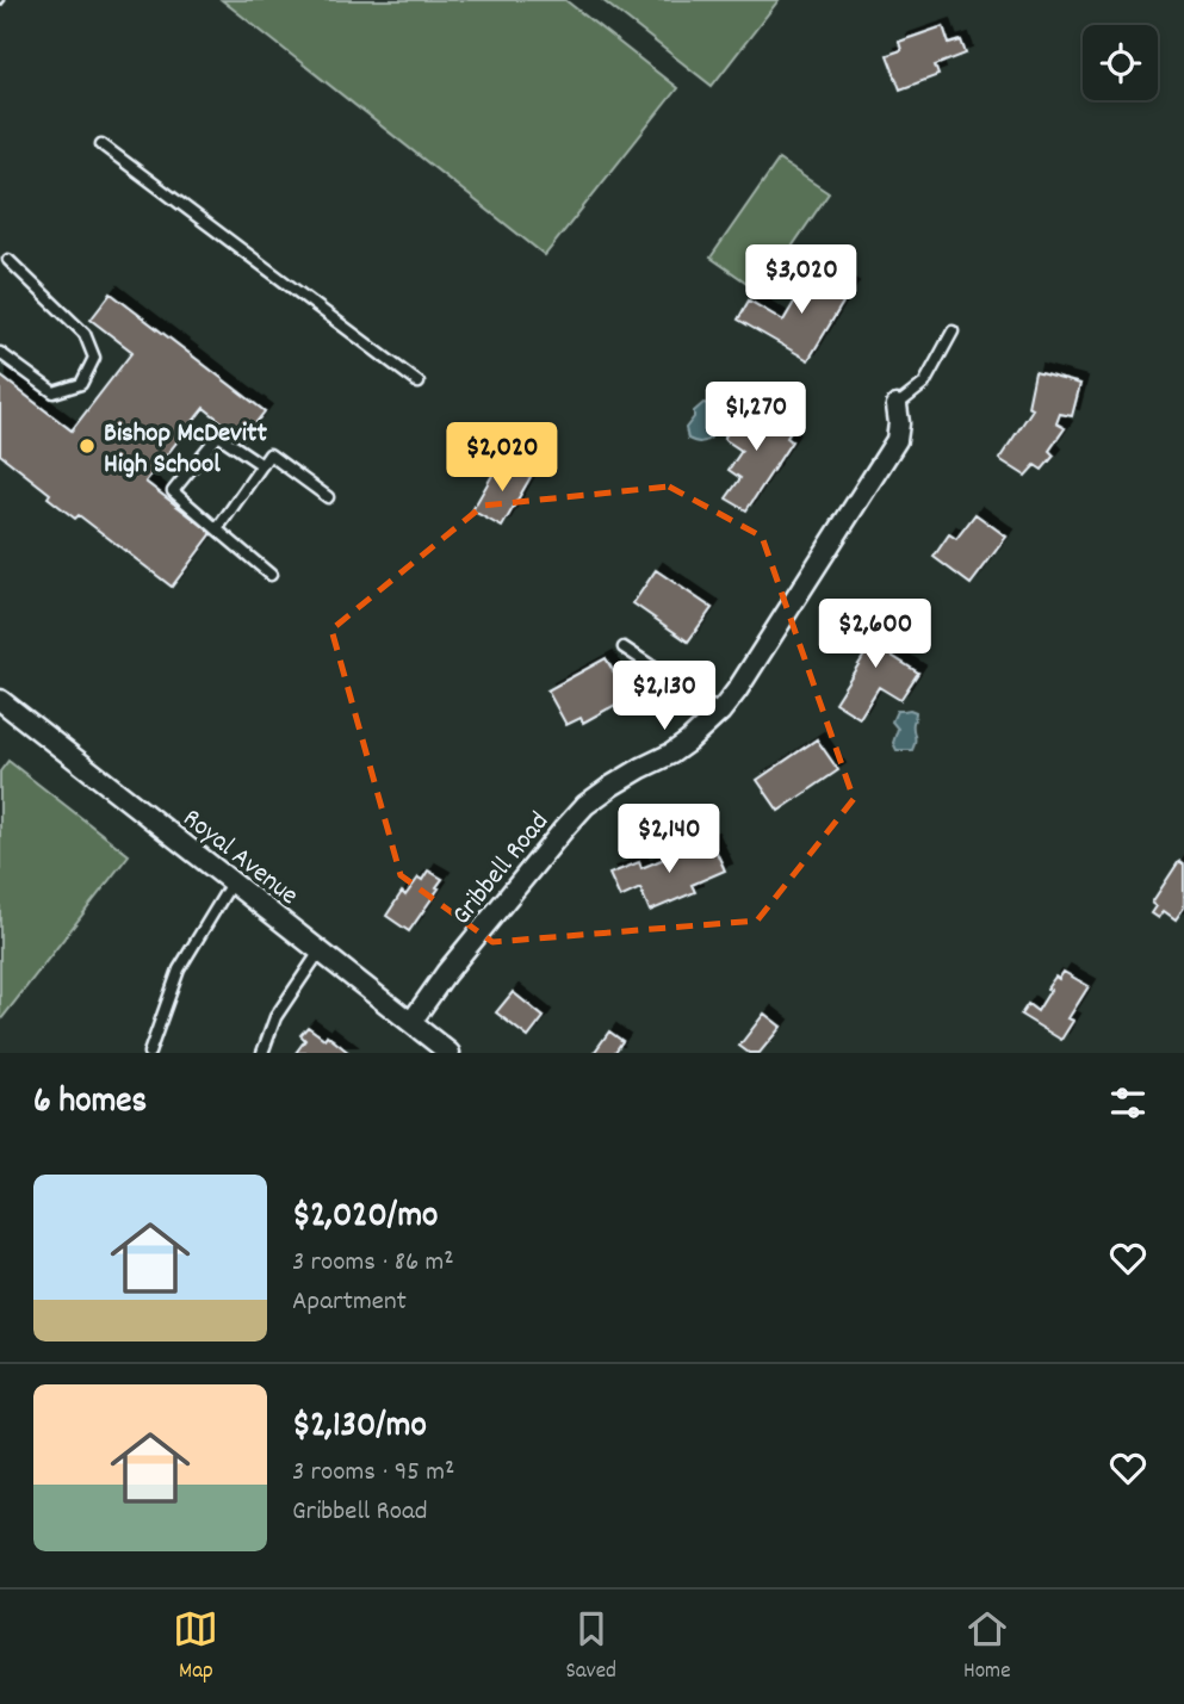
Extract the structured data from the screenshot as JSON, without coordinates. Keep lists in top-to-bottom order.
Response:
{
  "streets": {
    "street": ["Royal Avenue", "Gribbell Road"]
  },
  "crossings": [
    ["Royal Avenue", "Gribbell Road"]
  ],
  "places": ["Bishop McDevitt High School"],
  "page": {
    "price": [
      "$3,020",
      "$1,270",
      "$2,020",
      "$2,600",
      "$2,130",
      "$2,140"
    ],
    "heading": "6 homes",
    "list": [
      {
        "name": "$2,020/mo",
        "note": "3 rooms · 86 m² · Apartment"
      },
      {
        "name": "$2,130/mo",
        "note": "3 rooms · 95 m² · Gribbell Road"
      }
    ],
    "tabs": ["Map", "Saved", "Home"]
  }
}
